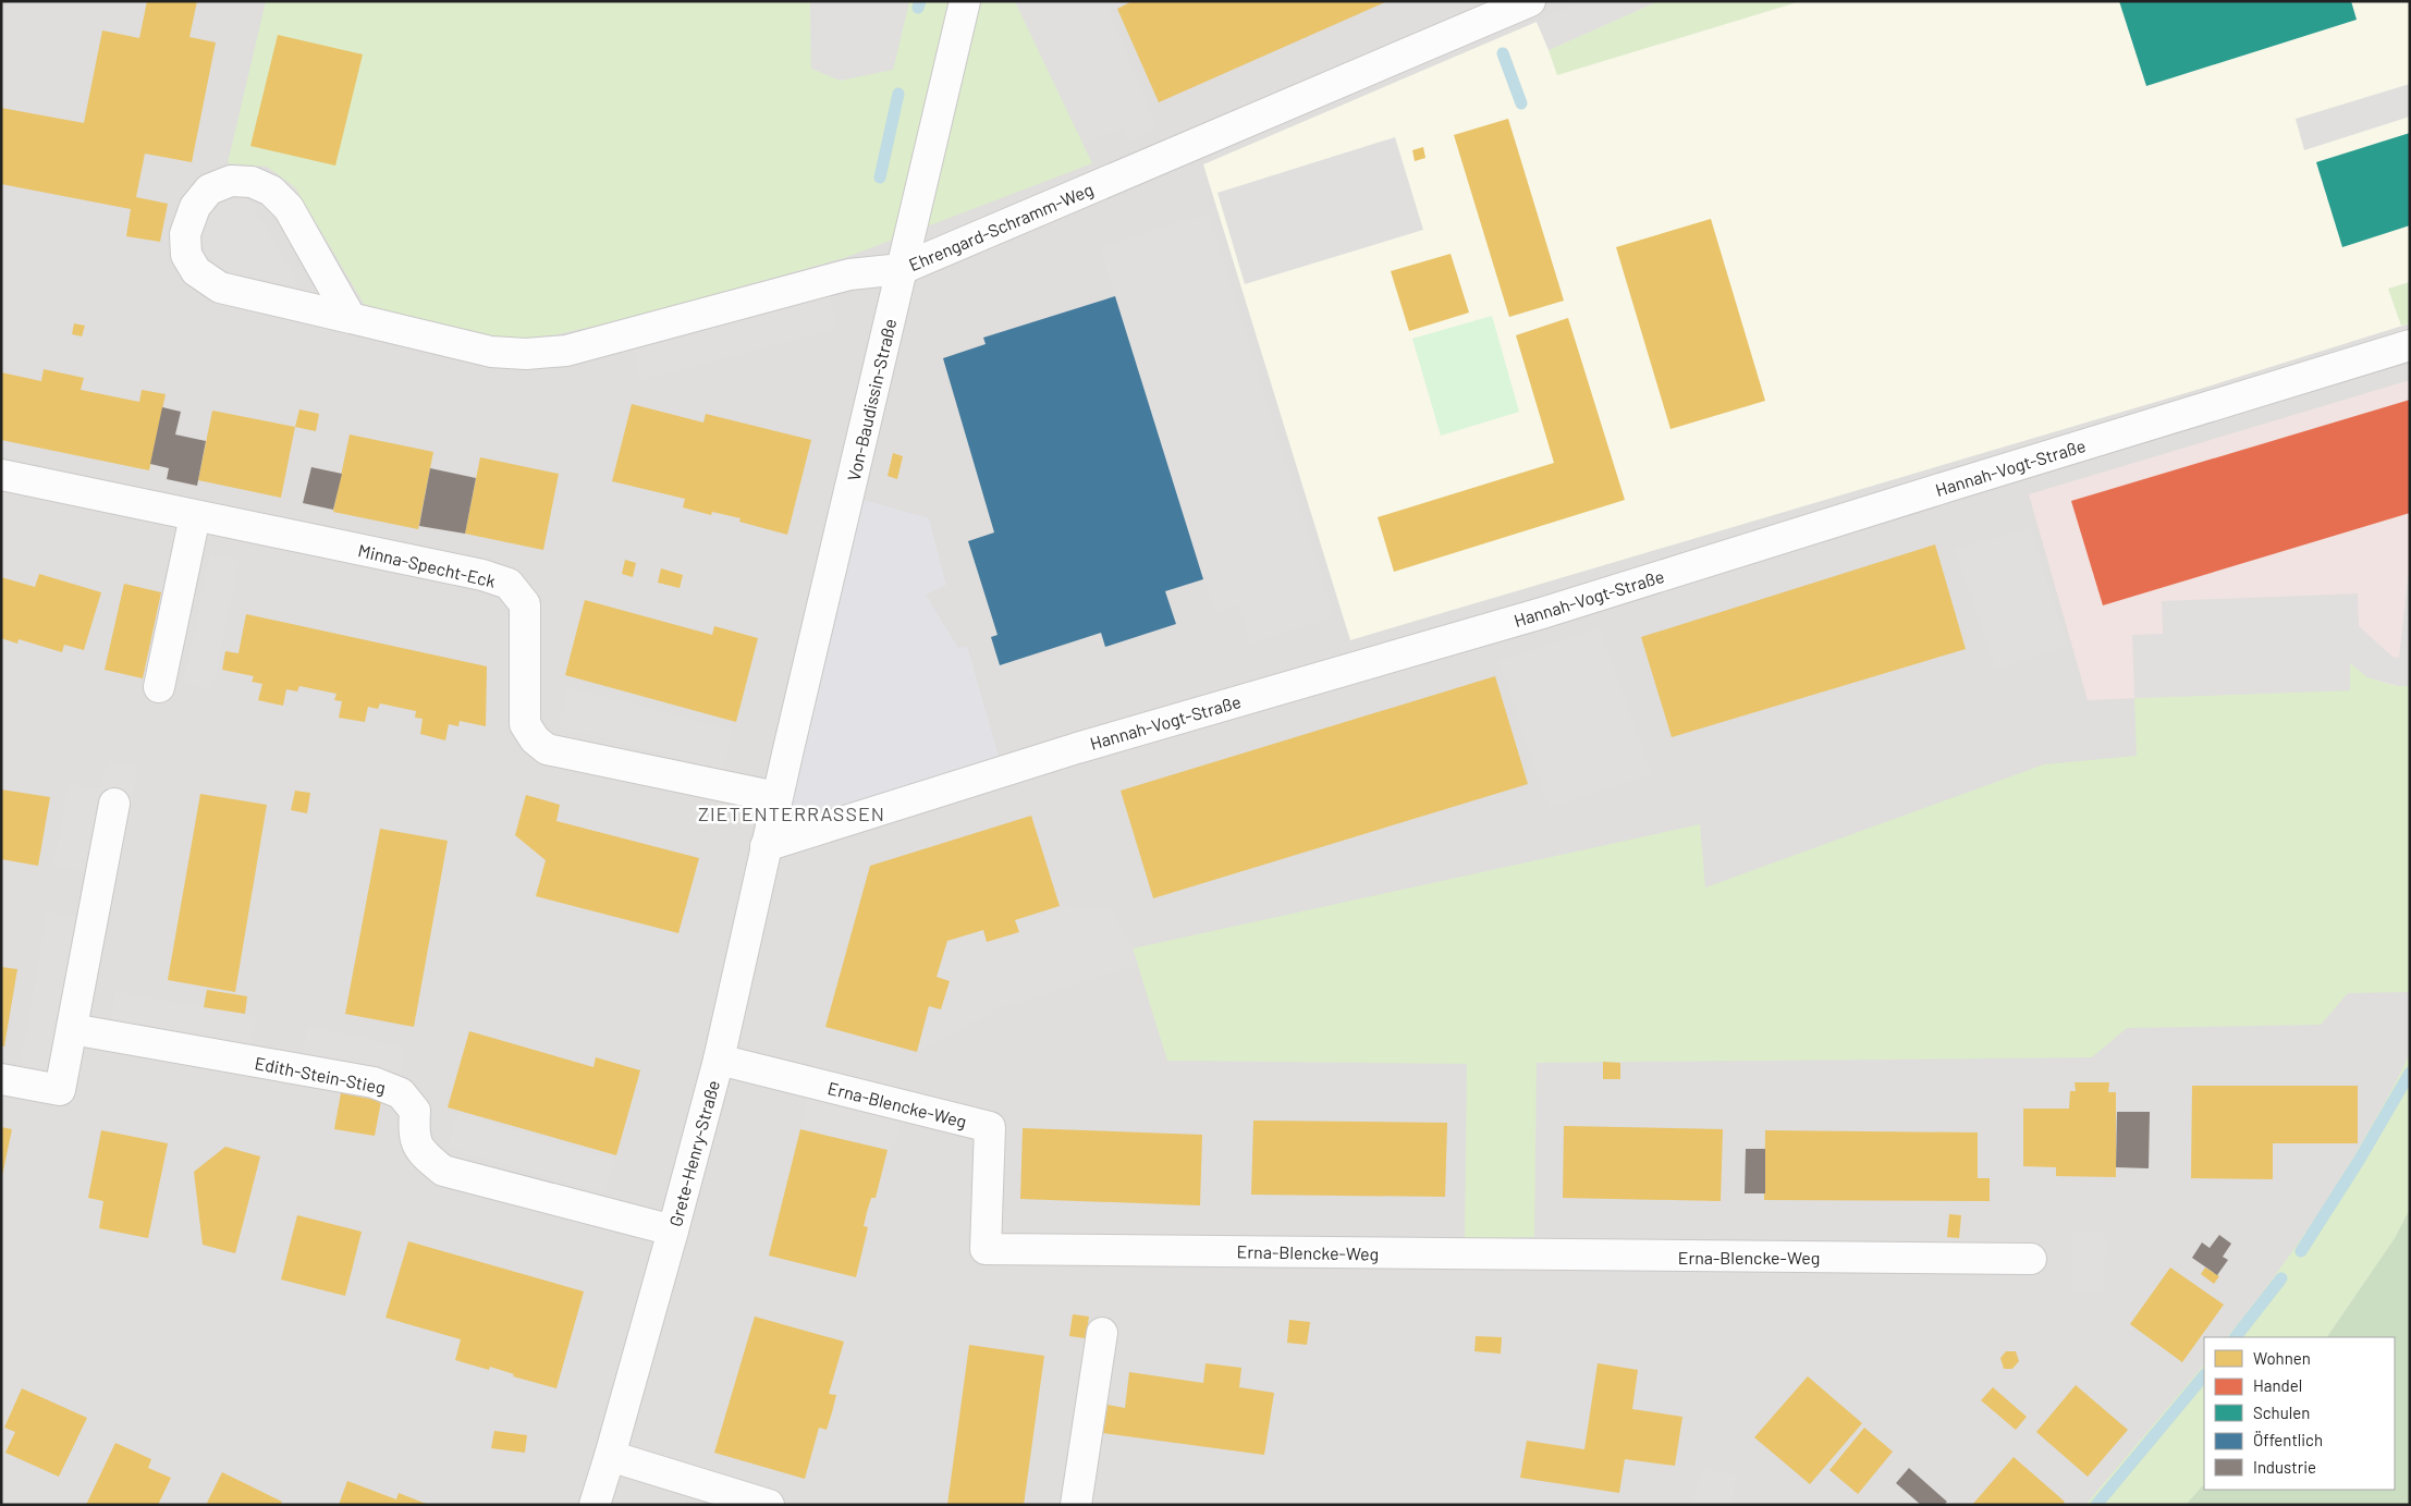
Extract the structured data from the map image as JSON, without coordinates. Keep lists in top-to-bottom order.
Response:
{
  "streets": {
    "street": [
      "Ehrengard-Schramm-Weg",
      "Von-Baudissin-Straße",
      "Hannah-Vogt-Straße",
      "Minna-Specht-Eck",
      "Edith-Stein-Stieg",
      "Erna-Blencke-Weg",
      "Grete-Henry-Straße"
    ]
  },
  "crossings": [
    ["Ehrengard-Schramm-Weg", "Von-Baudissin-Straße"],
    ["Von-Baudissin-Straße", "Minna-Specht-Eck"],
    ["Von-Baudissin-Straße", "Grete-Henry-Straße"],
    ["Hannah-Vogt-Straße", "Grete-Henry-Straße"],
    ["Minna-Specht-Eck", "Grete-Henry-Straße"],
    ["Edith-Stein-Stieg", "Grete-Henry-Straße"],
    ["Erna-Blencke-Weg", "Grete-Henry-Straße"]
  ],
  "districts": ["ZIETENTERRASSEN"],
  "legend": [
    "Wohnen",
    "Handel",
    "Schulen",
    "Öffentlich",
    "Industrie"
  ]
}
